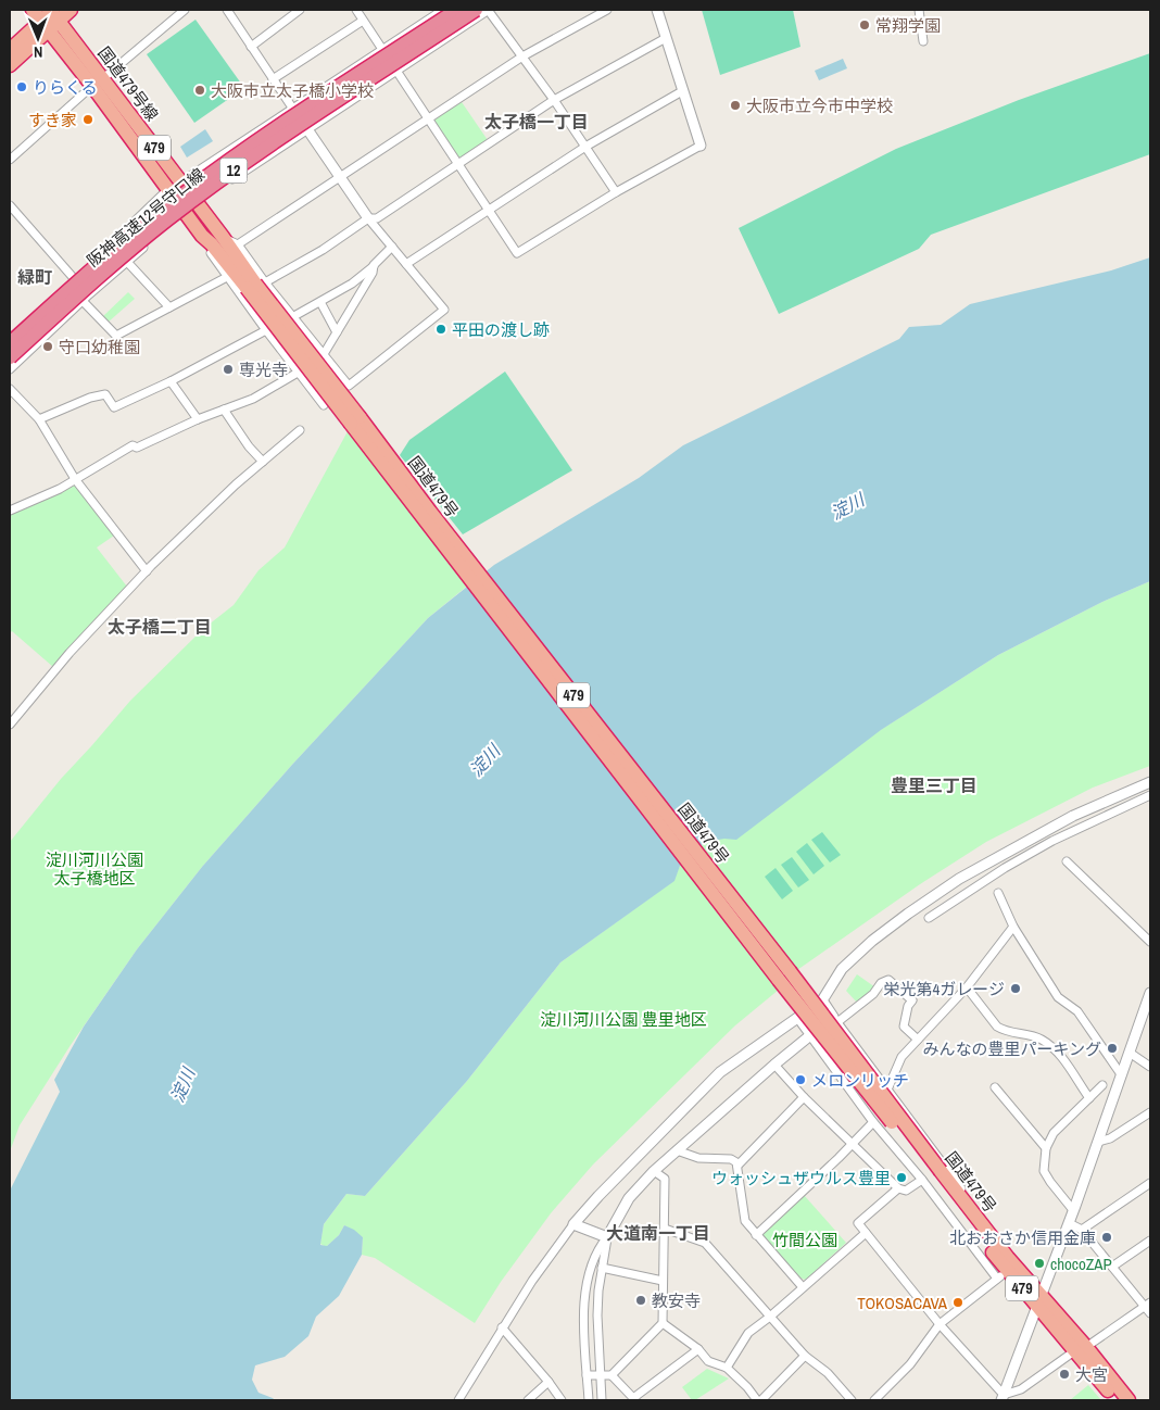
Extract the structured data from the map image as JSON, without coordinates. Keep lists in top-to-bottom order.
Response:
{
  "streets": {
    "highway": [
      "国道479号線",
      "479",
      "12",
      "阪神高速12号守口線",
      "国道479号"
    ]
  },
  "crossings": [
    ["国道479号線", "国道479号"],
    ["479", "国道479号"]
  ],
  "districts": [
    "太子橋一丁目",
    "緑町",
    "太子橋二丁目",
    "豊里三丁目",
    "大道南一丁目"
  ],
  "water": ["淀川"],
  "parks": ["淀川河川公園 太子橋地区", "淀川河川公園 豊里地区", "竹間公園"],
  "places": [
    "常翔学園",
    "りらくる",
    "大阪市立太子橋小学校",
    "大阪市立今市中学校",
    "すき家",
    "平田の渡し跡",
    "守口幼稚園",
    "専光寺",
    "栄光第4ガレージ",
    "みんなの豊里パーキング",
    "メロンリッチ",
    "ウォッシュザウルス豊里",
    "北おおさか信用金庫",
    "chocoZAP",
    "教安寺",
    "TOKOSACAVA",
    "大宮"
  ],
  "north": "bottom"
}
